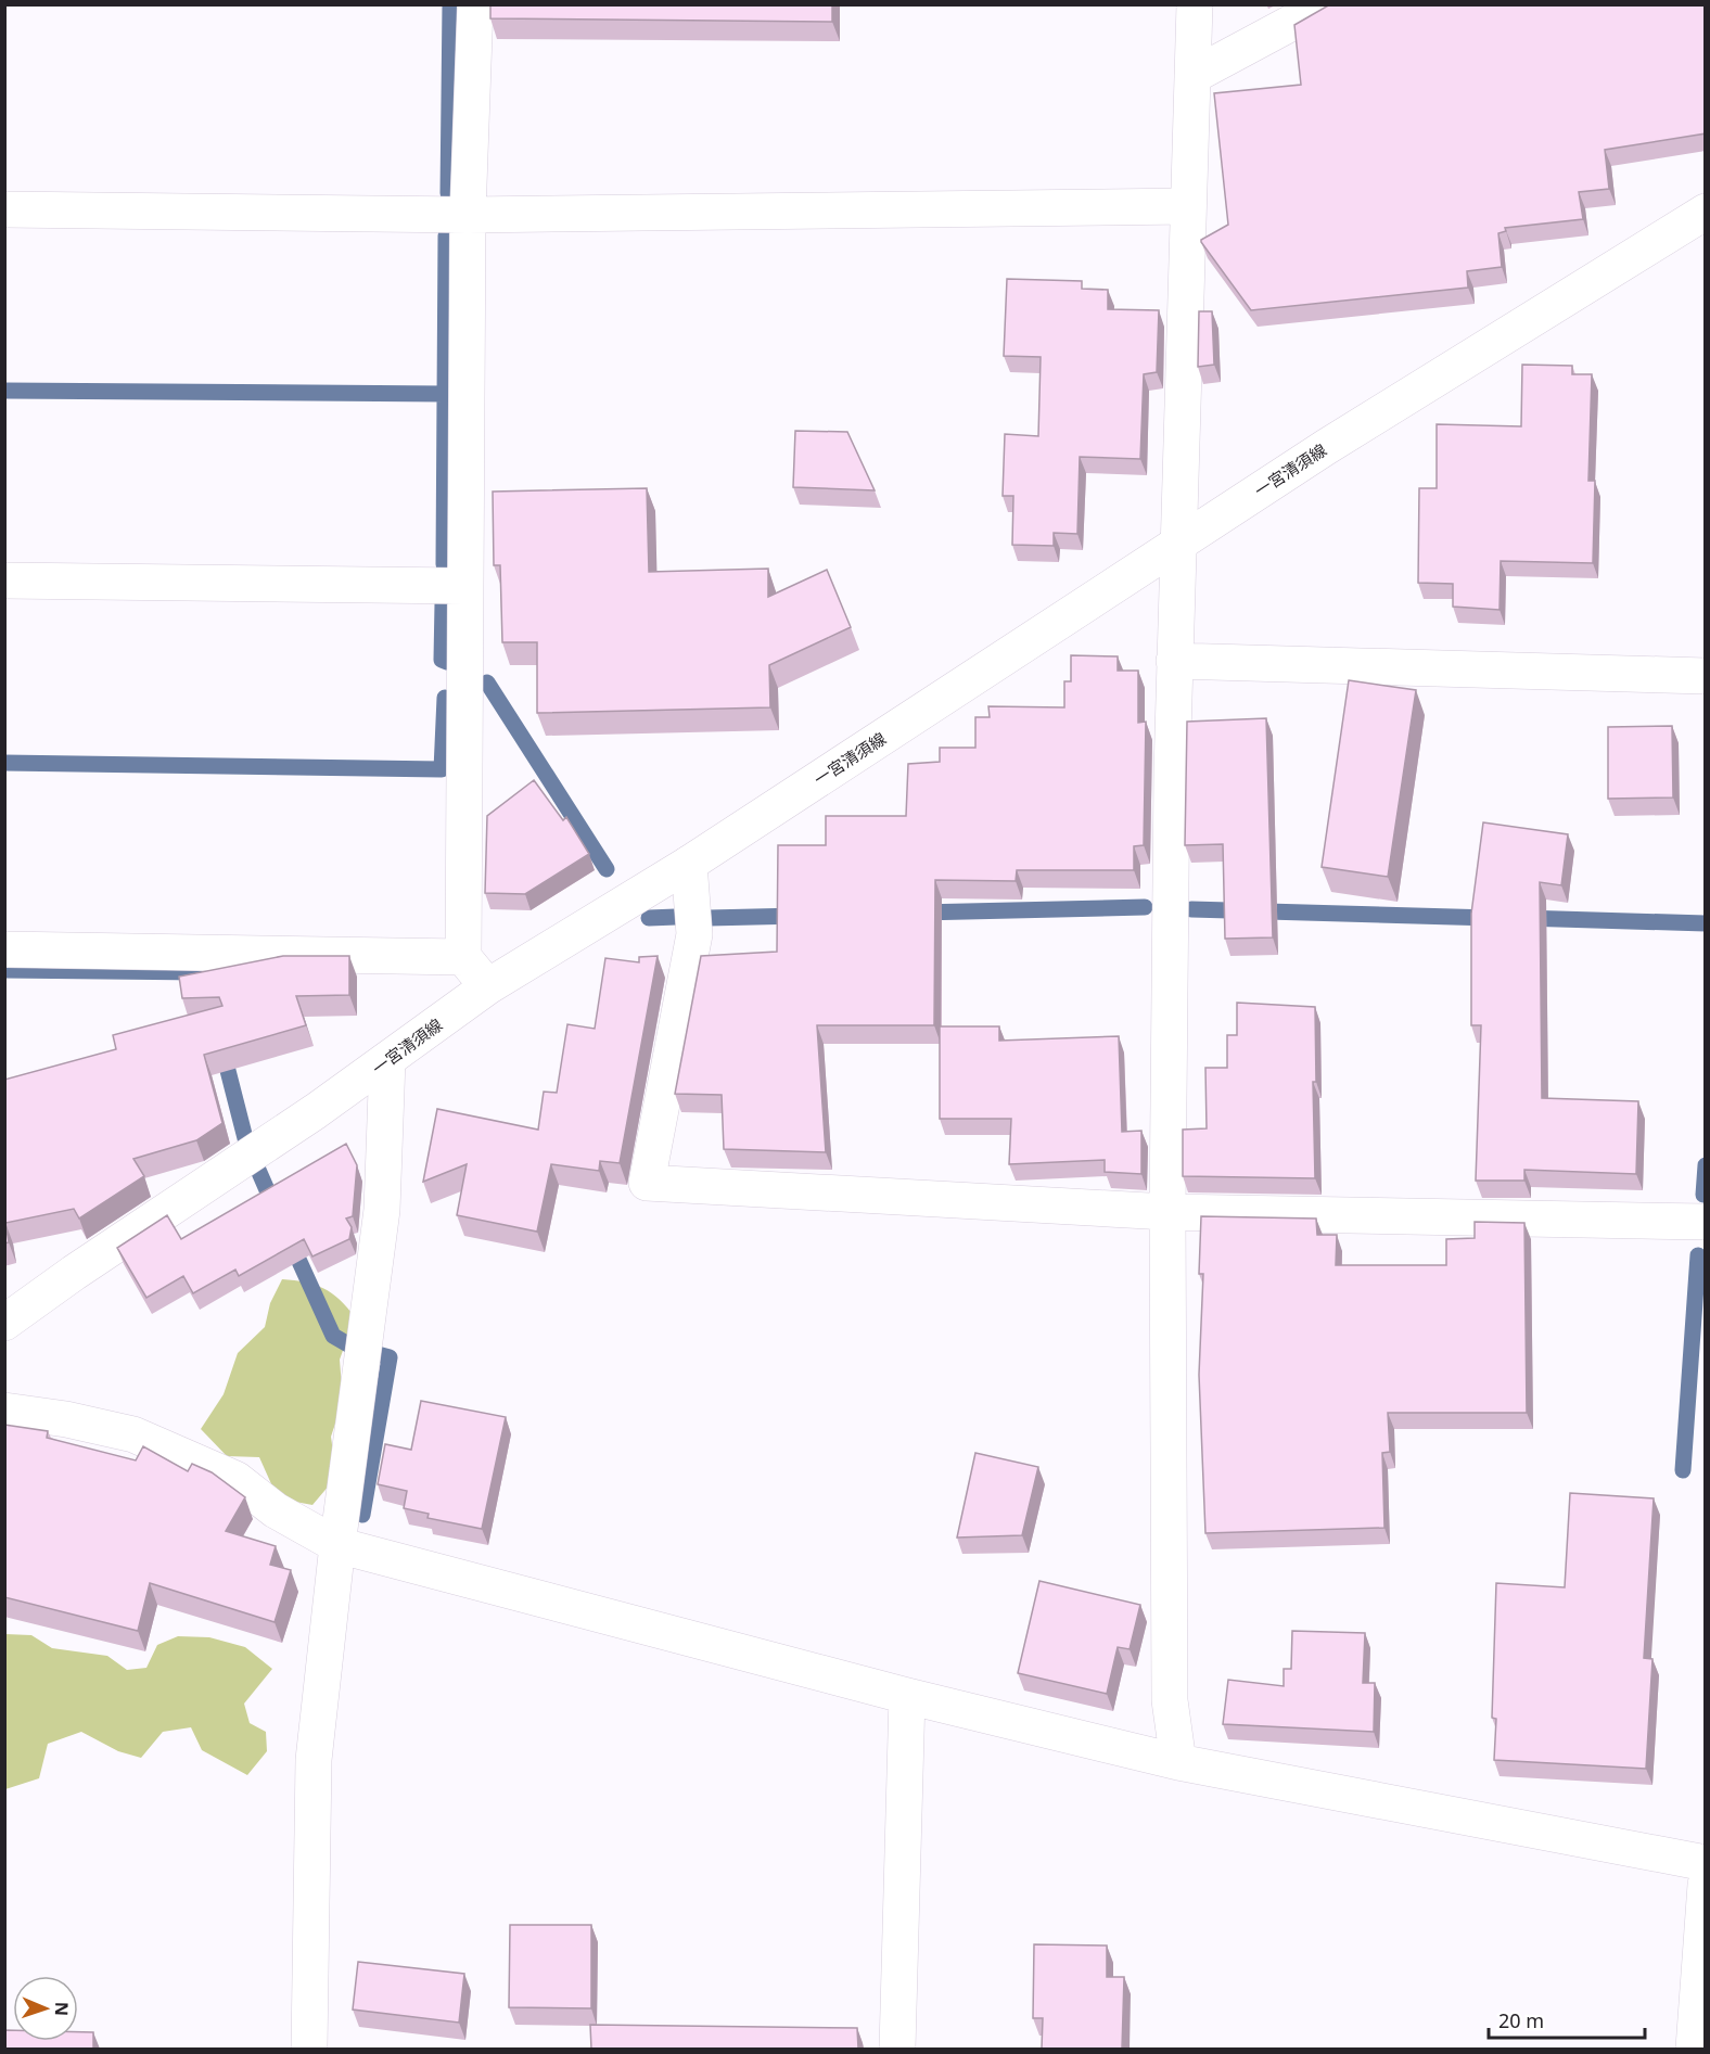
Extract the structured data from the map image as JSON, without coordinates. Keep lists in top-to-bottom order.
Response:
{
  "streets": {
    "street": ["一宮清須線"]
  },
  "scale_bar": "20 m",
  "north": "right"
}
